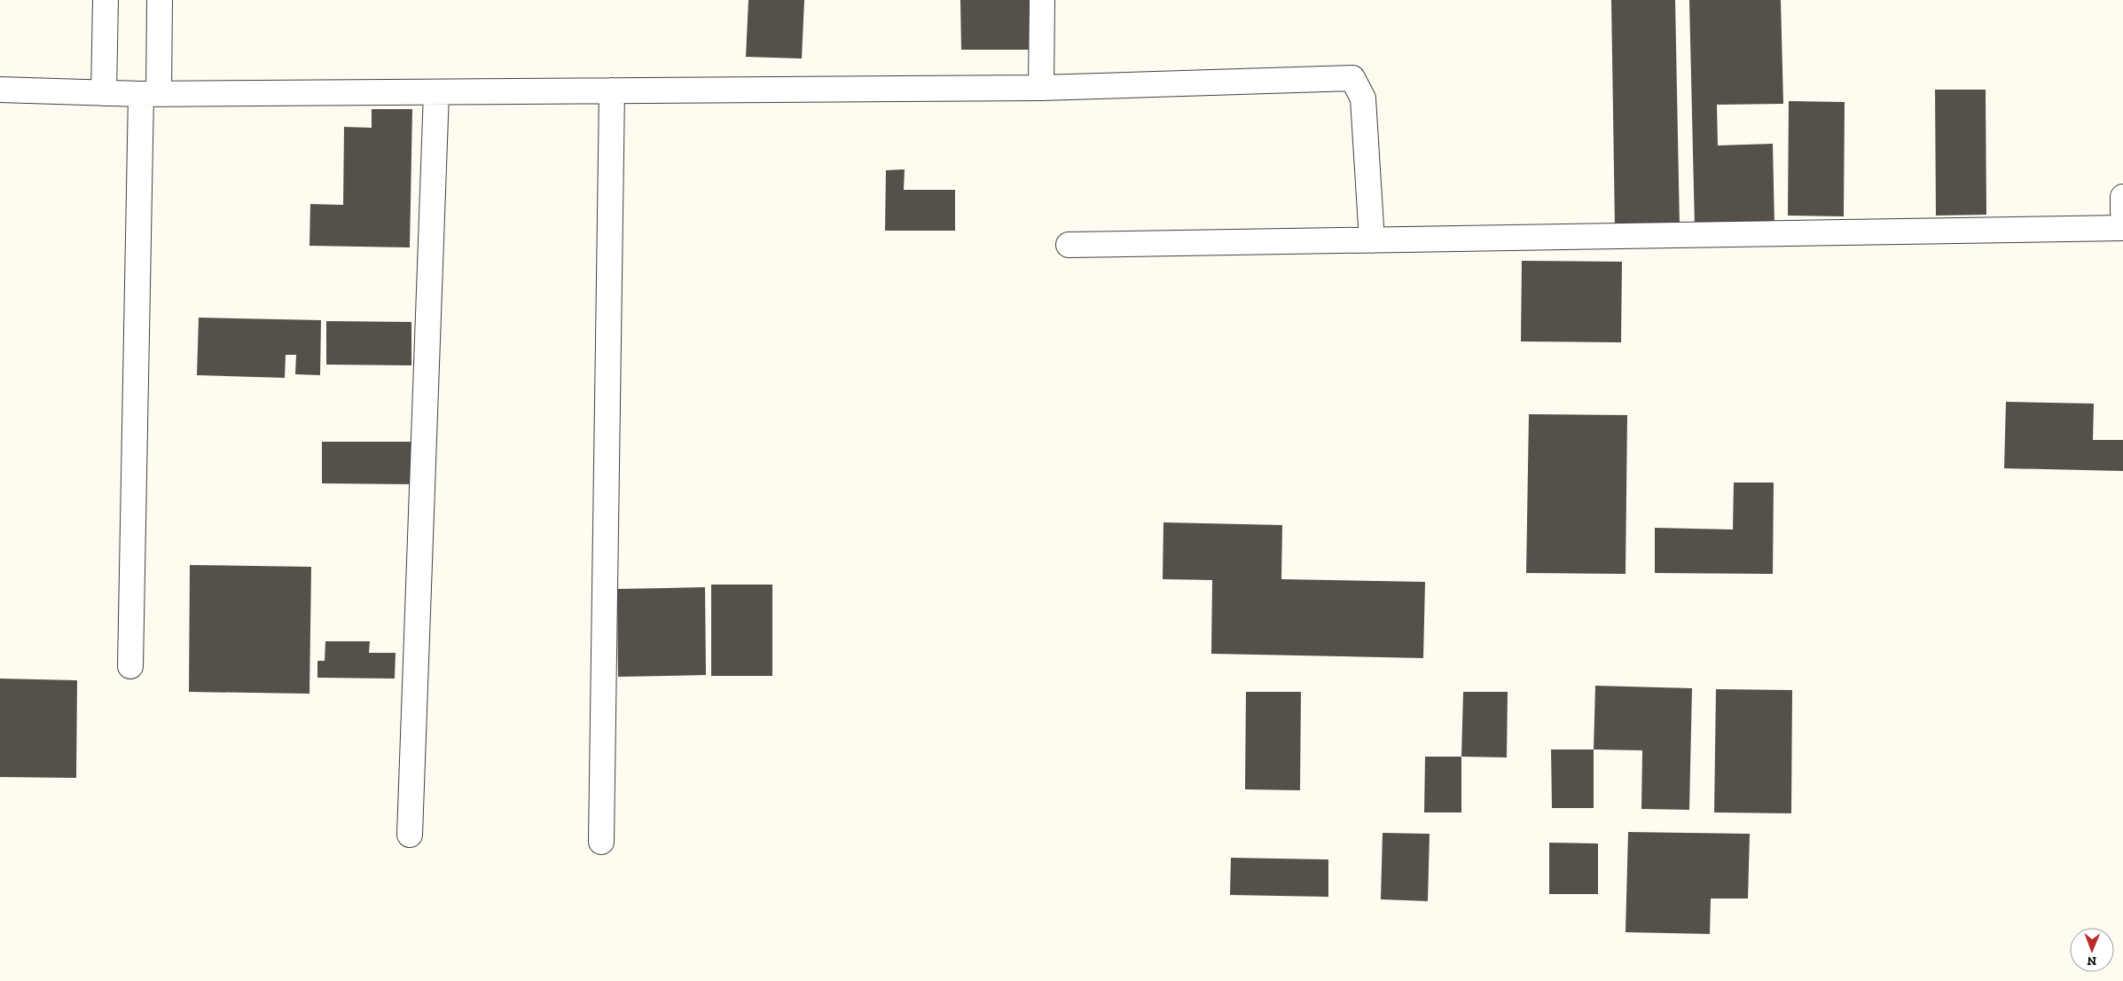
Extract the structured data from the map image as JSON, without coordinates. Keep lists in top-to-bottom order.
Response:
{
  "north": "bottom"
}
